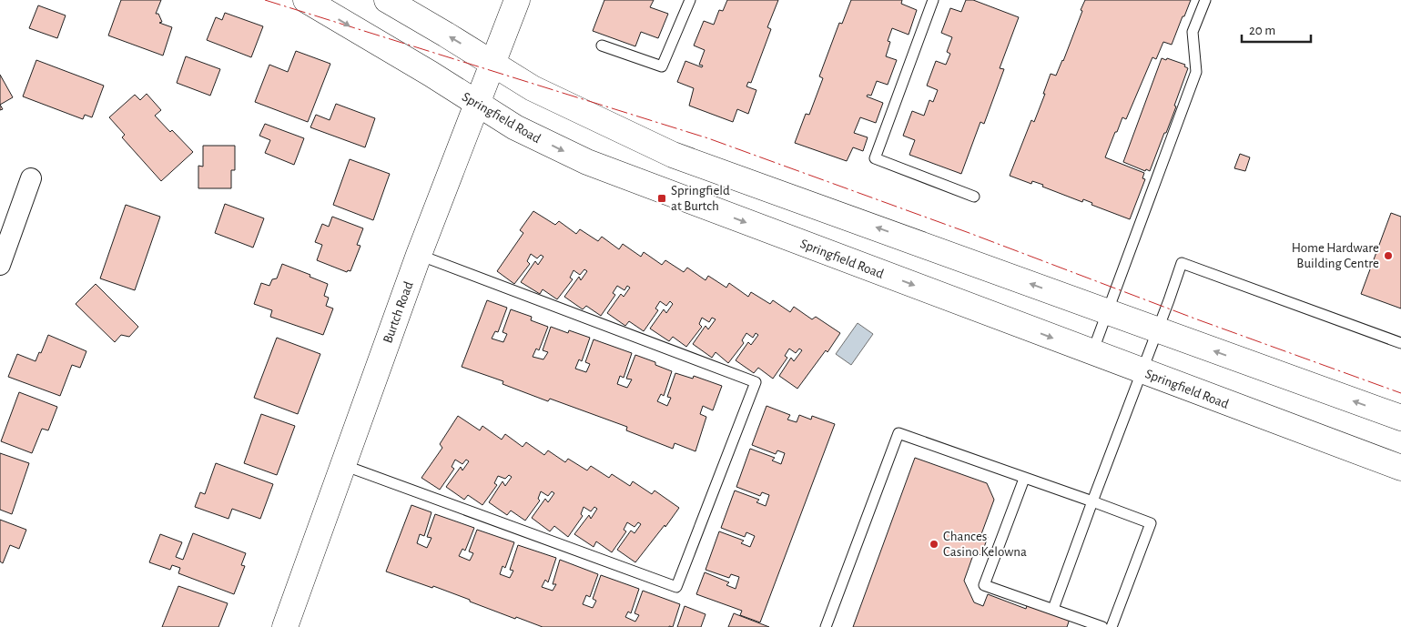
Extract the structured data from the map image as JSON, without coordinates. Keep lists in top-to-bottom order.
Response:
{
  "streets": {
    "main road": ["Springfield Road", "Burtch Road"]
  },
  "crossings": [
    ["Springfield Road", "Burtch Road"]
  ],
  "places": {
    "transit": ["Springfield at Burtch"],
    "other": ["Home Hardware Building Centre", "Chances Casino Kelowna"]
  },
  "scale_bar": "20 m"
}
